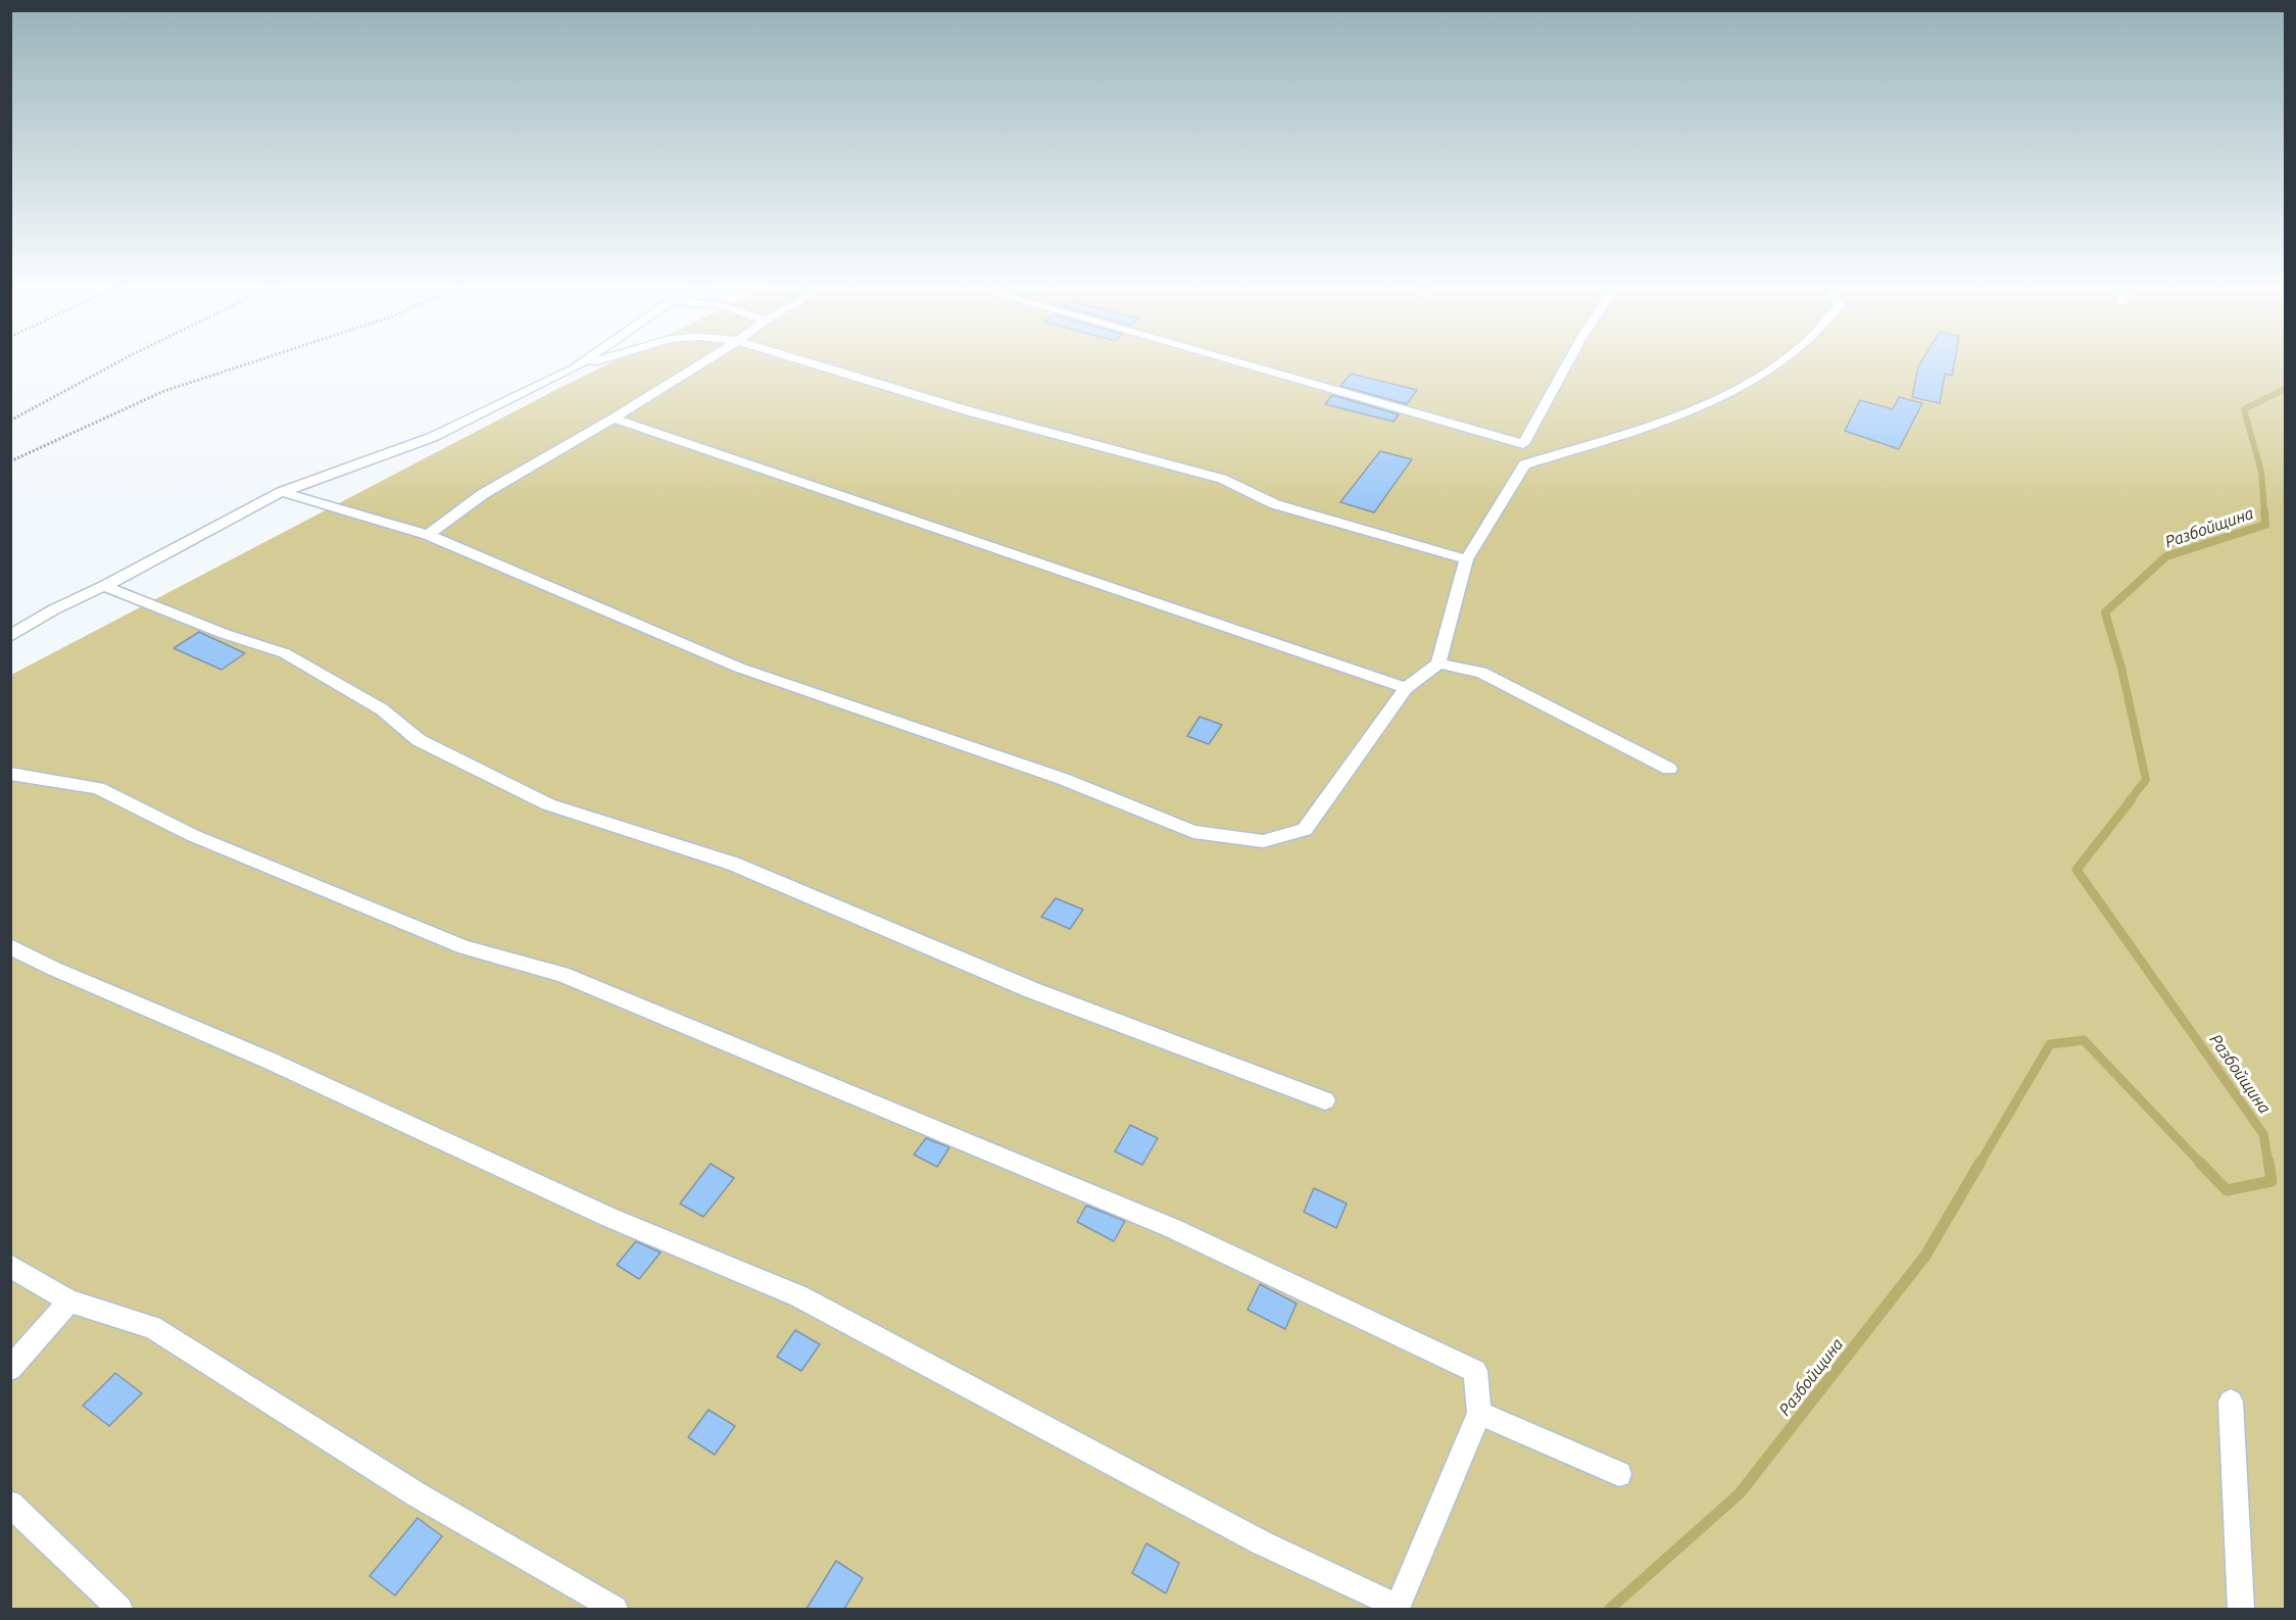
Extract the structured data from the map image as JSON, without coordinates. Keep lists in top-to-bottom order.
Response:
{
  "water": ["Разбойщина"]
}
